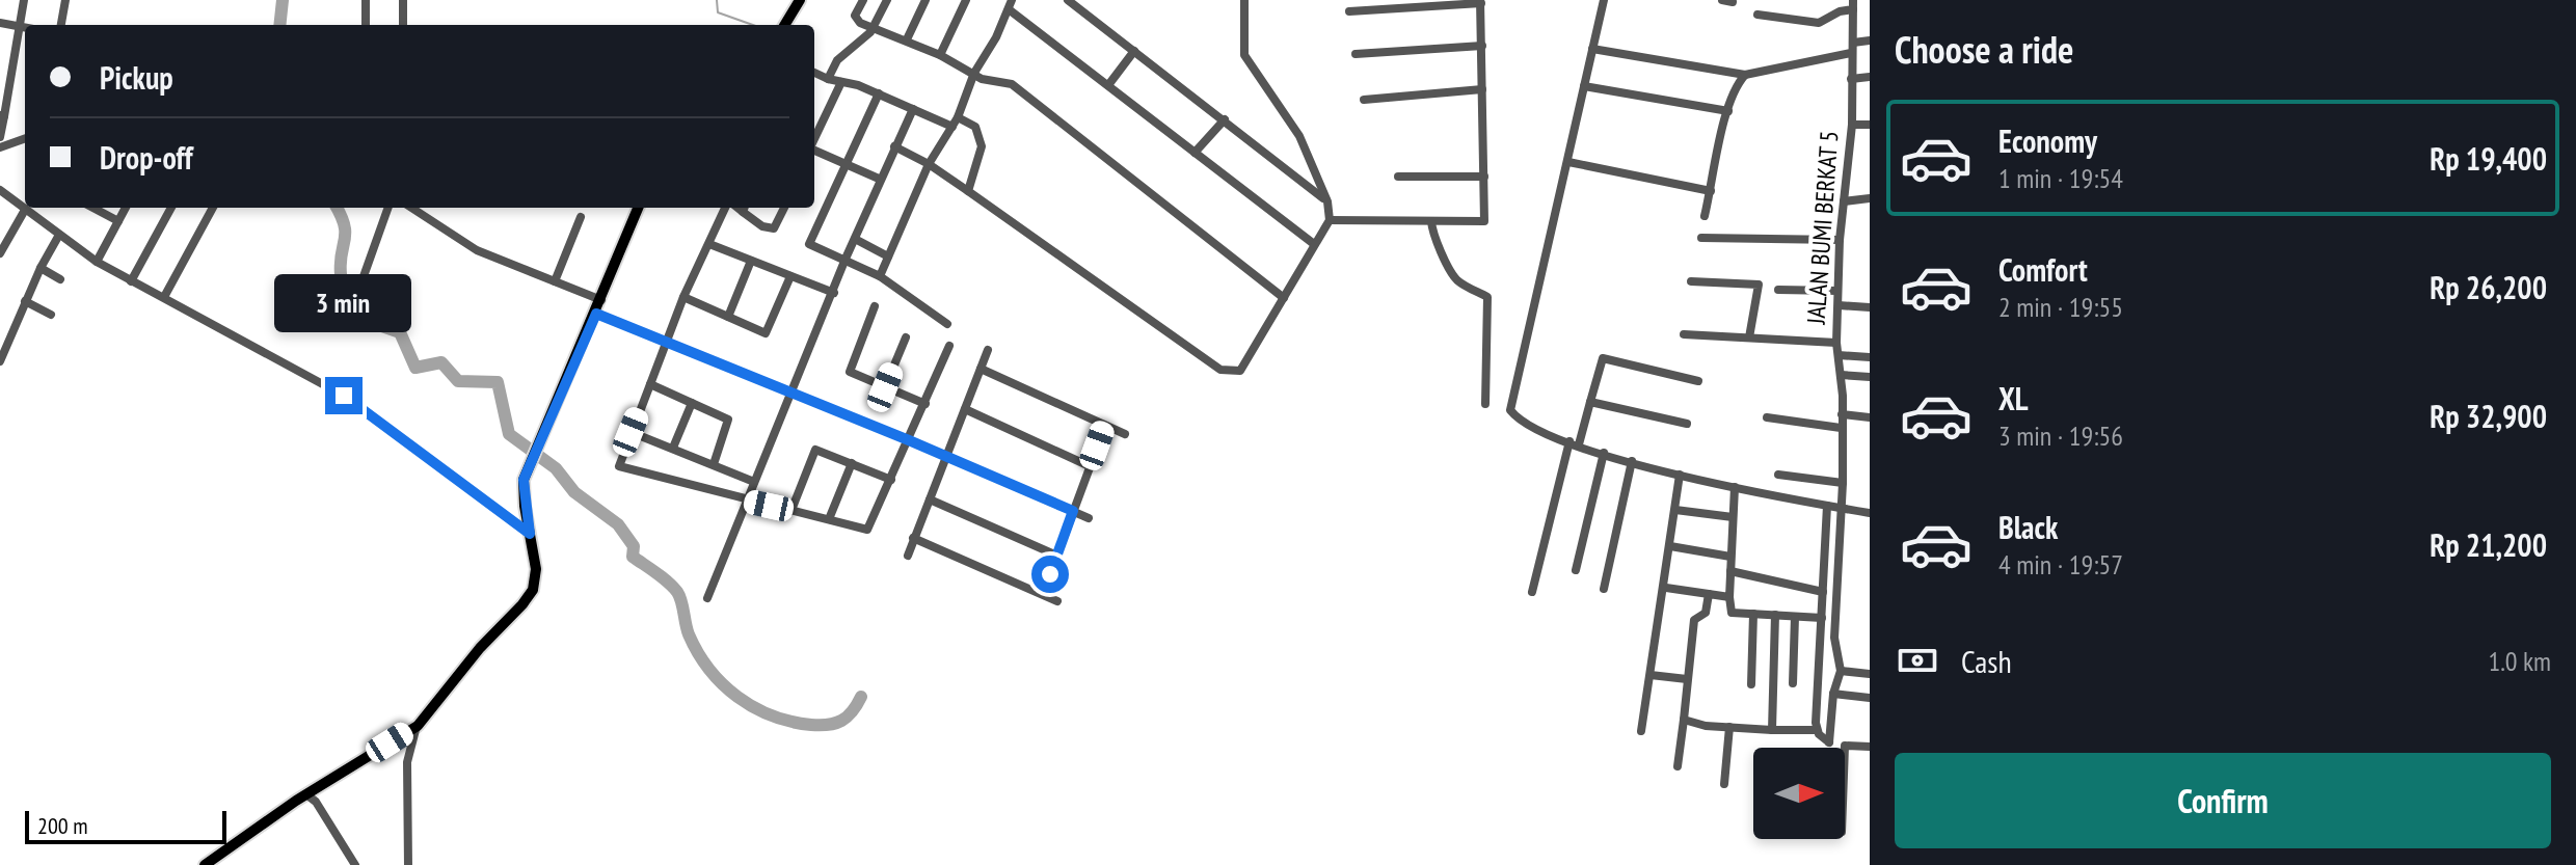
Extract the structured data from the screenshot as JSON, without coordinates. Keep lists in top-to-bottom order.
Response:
{
  "streets": {
    "street": ["JALAN BUMI BERKAT 5"]
  },
  "scale_bar": "200 m",
  "north": "right",
  "page": {
    "heading": "Choose a ride",
    "banner": ["Pickup", "Drop-off"],
    "list": [
      {
        "name": "Economy",
        "note": "1 min · 19:54",
        "value": "Rp 19,400"
      },
      {
        "name": "Comfort",
        "note": "2 min · 19:55",
        "value": "Rp 26,200"
      },
      {
        "name": "XL",
        "note": "3 min · 19:56",
        "value": "Rp 32,900"
      },
      {
        "name": "Black",
        "note": "4 min · 19:57",
        "value": "Rp 21,200"
      }
    ],
    "bubble": "3 min",
    "pay": ["Cash", "1.0 km"],
    "buttons": "Confirm",
    "scale": "200 m"
  }
}
